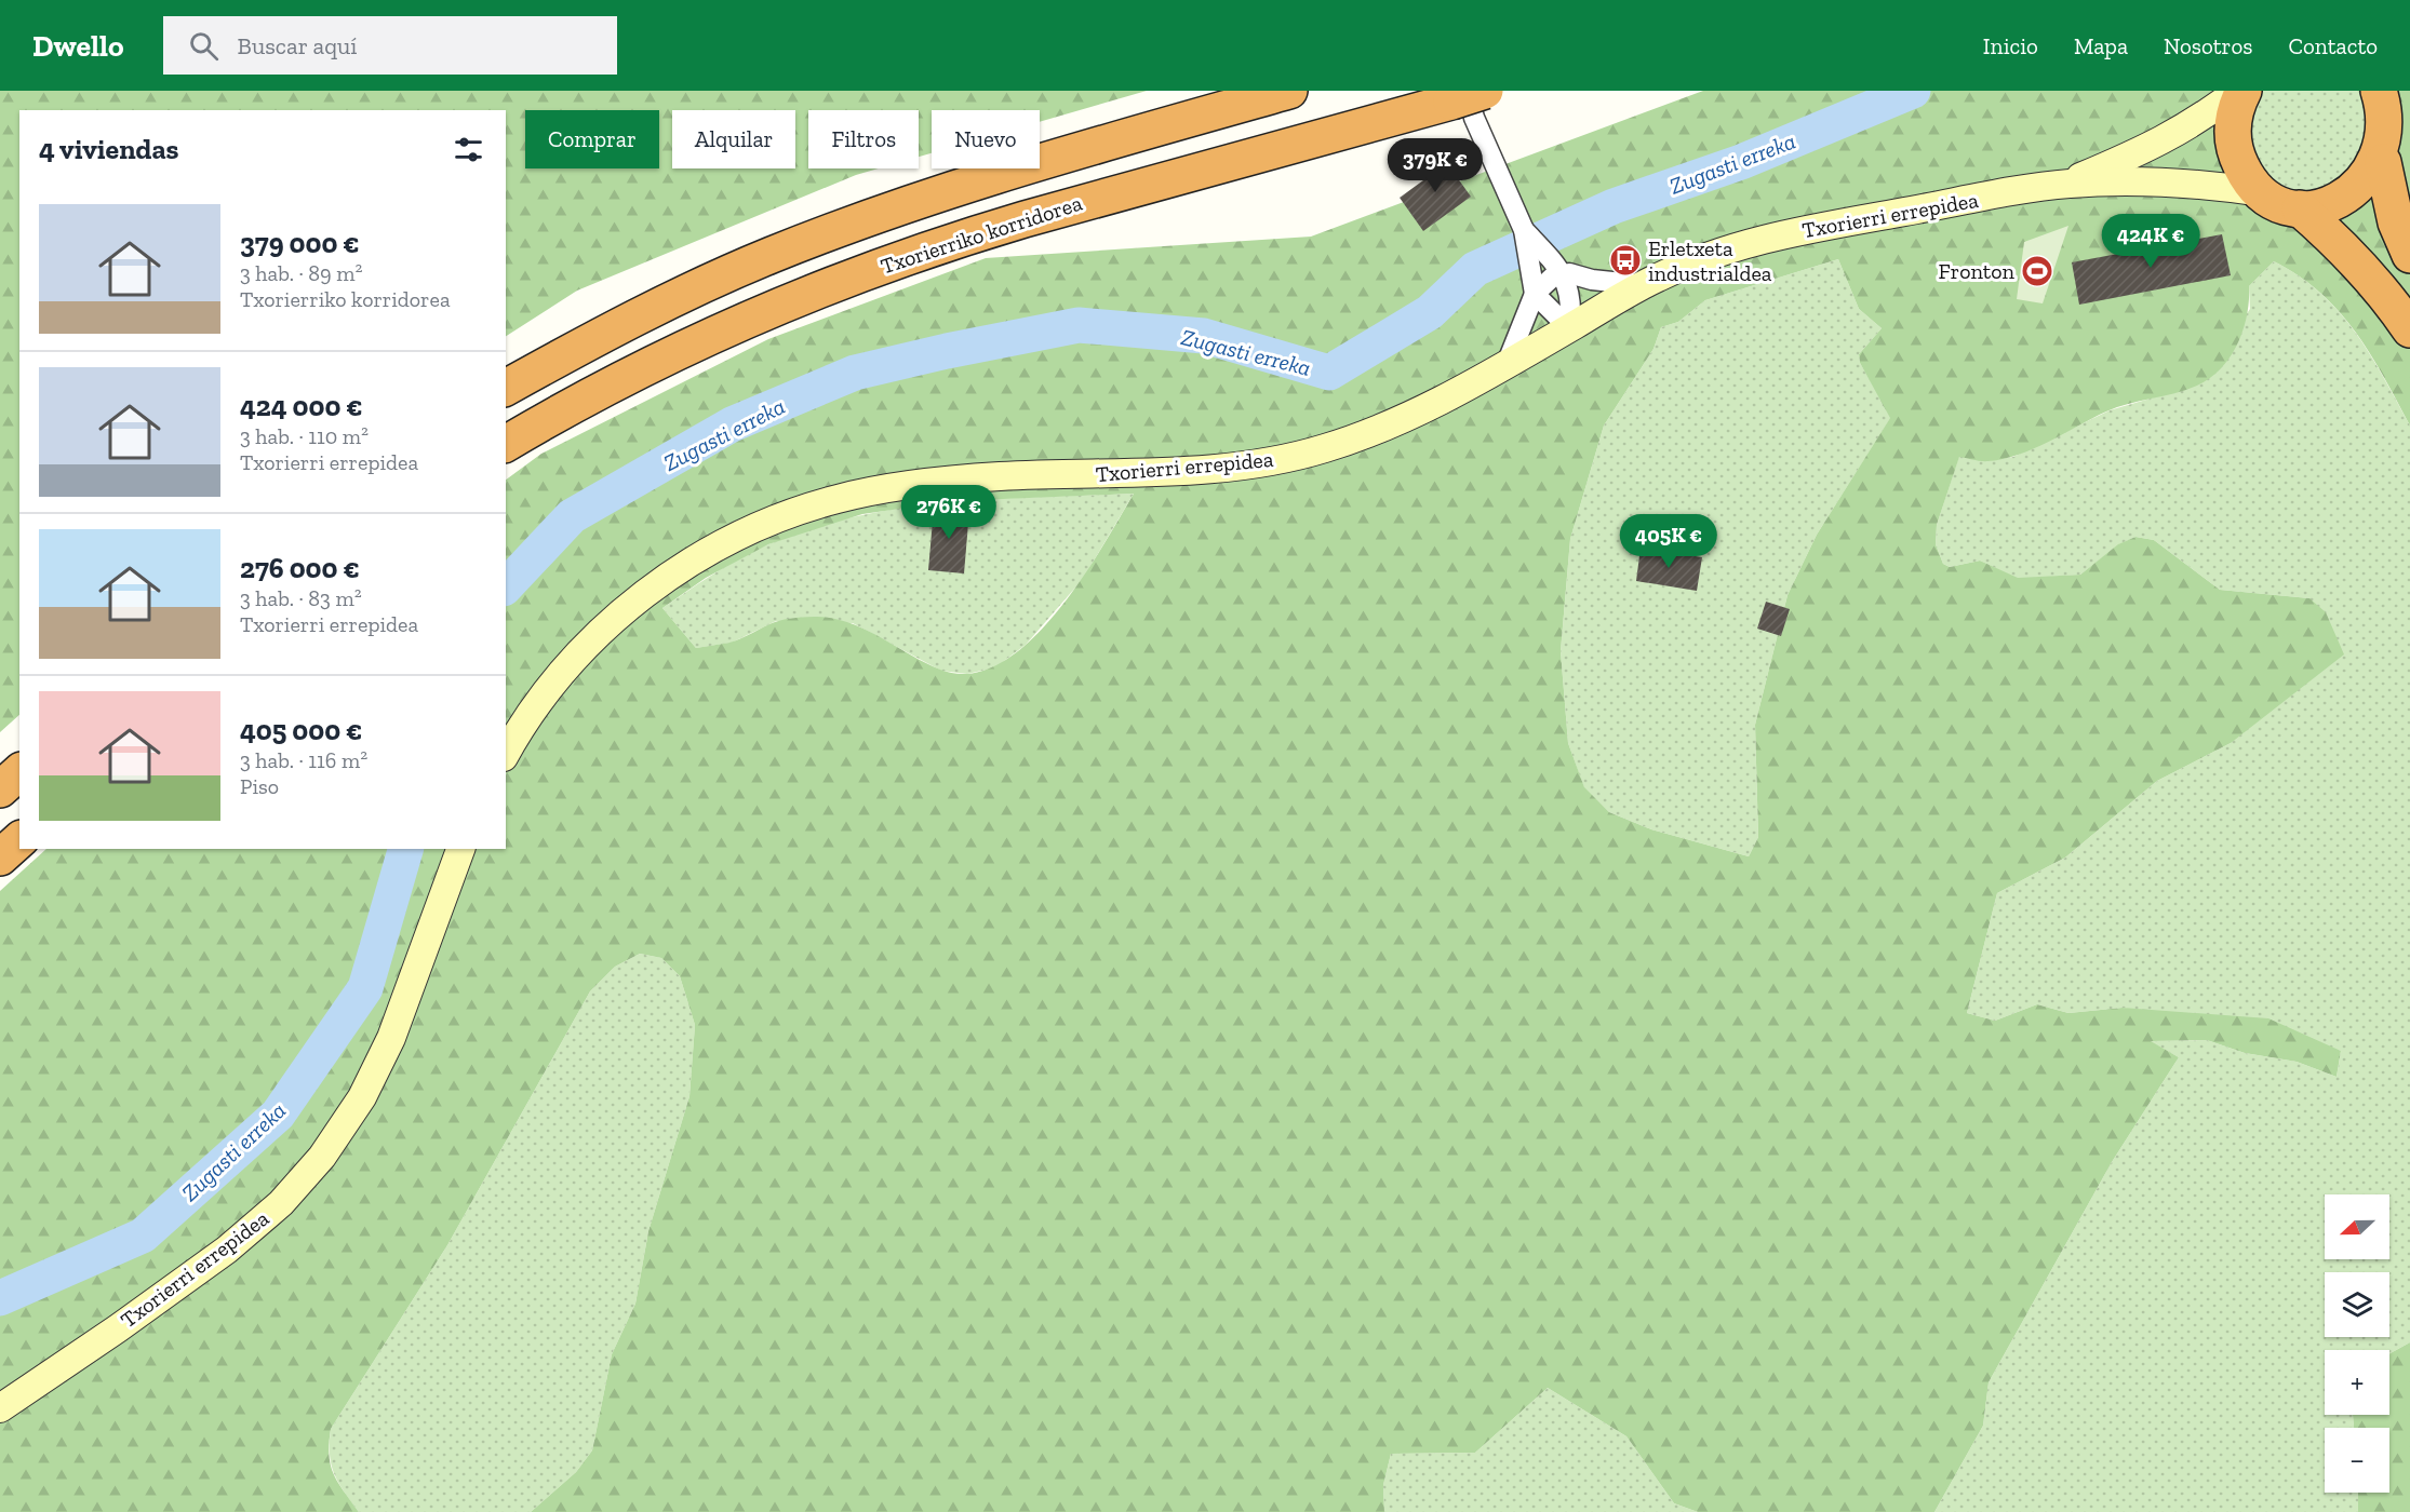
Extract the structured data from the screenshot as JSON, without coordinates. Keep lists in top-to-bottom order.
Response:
{
  "streets": {
    "highway": ["Txorierriko korridorea"],
    "main road": ["Txorierri errepidea"]
  },
  "water": ["Zugasti erreka"],
  "places": {
    "bus stop": ["Erletxeta industrialdea"],
    "sports": ["Fronton"]
  },
  "north": "left",
  "page": {
    "header": "Dwello",
    "search": "Buscar aquí",
    "nav": [
      "Inicio",
      "Mapa",
      "Nosotros",
      "Contacto"
    ],
    "chip": [
      "Comprar",
      "Alquilar",
      "Filtros",
      "Nuevo"
    ],
    "heading": "4 viviendas",
    "price": [
      "379K €",
      "424K €",
      "276K €",
      "405K €"
    ],
    "list": [
      {
        "name": "379 000 €",
        "note": "3 hab. · 89 m² · Txorierriko korridorea"
      },
      {
        "name": "424 000 €",
        "note": "3 hab. · 110 m² · Txorierri errepidea"
      },
      {
        "name": "276 000 €",
        "note": "3 hab. · 83 m² · Txorierri errepidea"
      },
      {
        "name": "405 000 €",
        "note": "3 hab. · 116 m² · Piso"
      }
    ],
    "map_buttons": ["+", "−"]
  }
}
